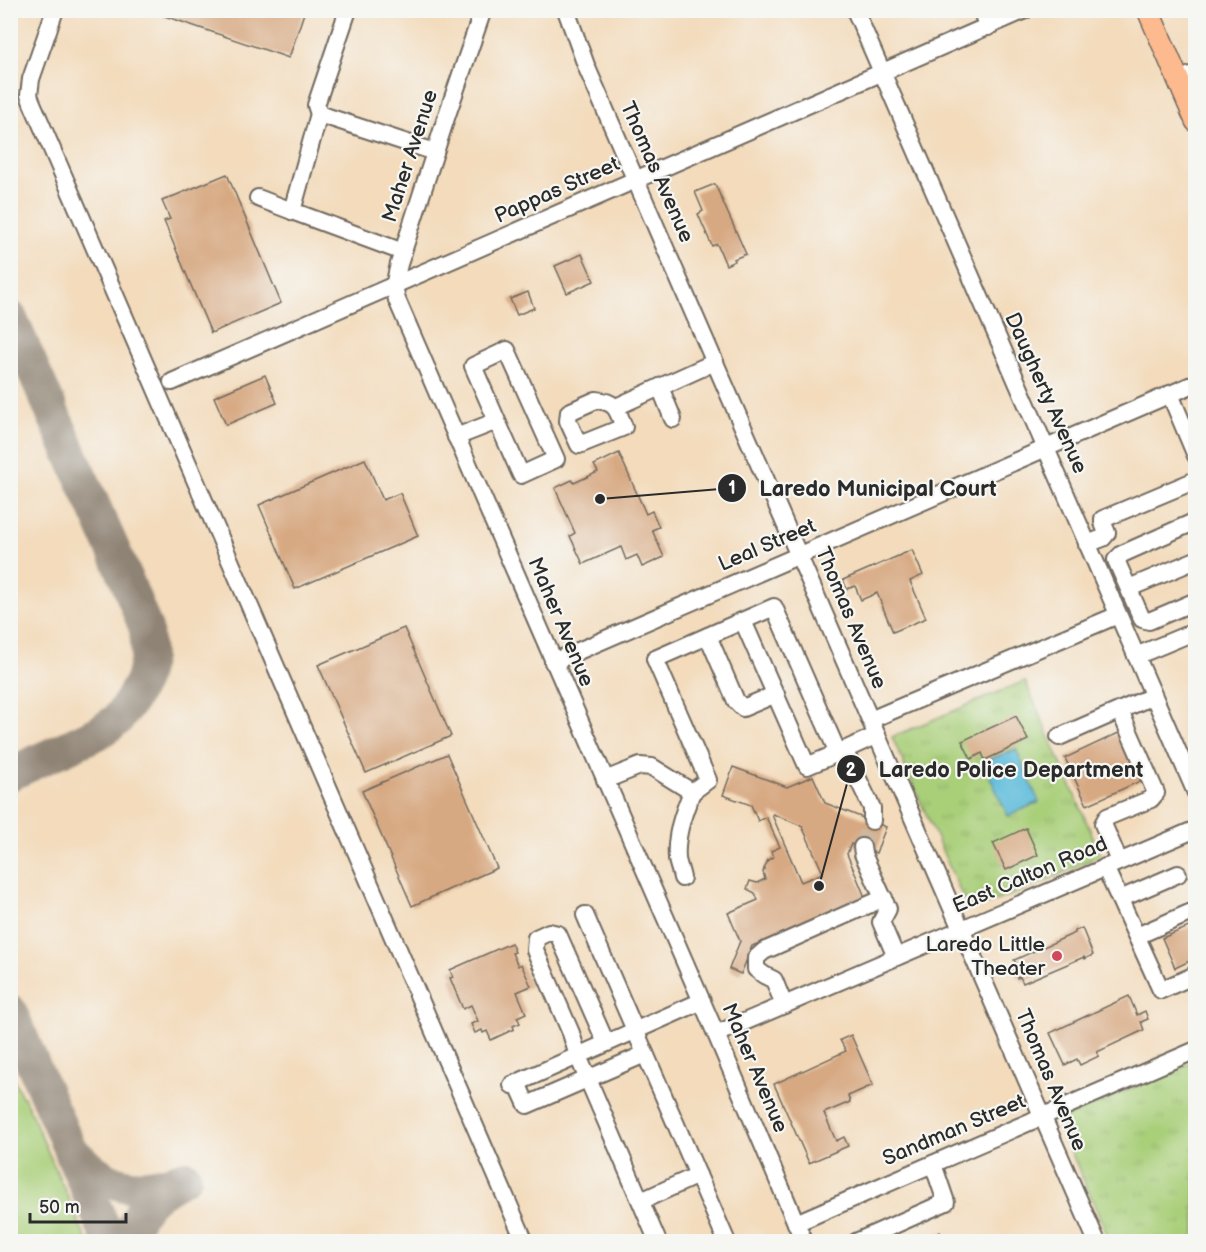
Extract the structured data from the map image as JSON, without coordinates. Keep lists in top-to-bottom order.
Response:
{
  "streets": {
    "street": [
      "Maher Avenue",
      "Thomas Avenue",
      "Pappas Street",
      "Daugherty Avenue",
      "Leal Street",
      "East Calton Road",
      "Sandman Street"
    ]
  },
  "crossings": [
    ["Maher Avenue", "Pappas Street"],
    ["Maher Avenue", "Leal Street"],
    ["Maher Avenue", "East Calton Road"],
    ["Maher Avenue", "Sandman Street"],
    ["Thomas Avenue", "Pappas Street"],
    ["Thomas Avenue", "Leal Street"],
    ["Thomas Avenue", "East Calton Road"],
    ["Thomas Avenue", "Sandman Street"],
    ["Pappas Street", "Daugherty Avenue"],
    ["Daugherty Avenue", "Leal Street"]
  ],
  "places": ["Laredo Municipal Court", "Laredo Police Department", "Laredo Little Theater"],
  "scale_bar": "50 m"
}
